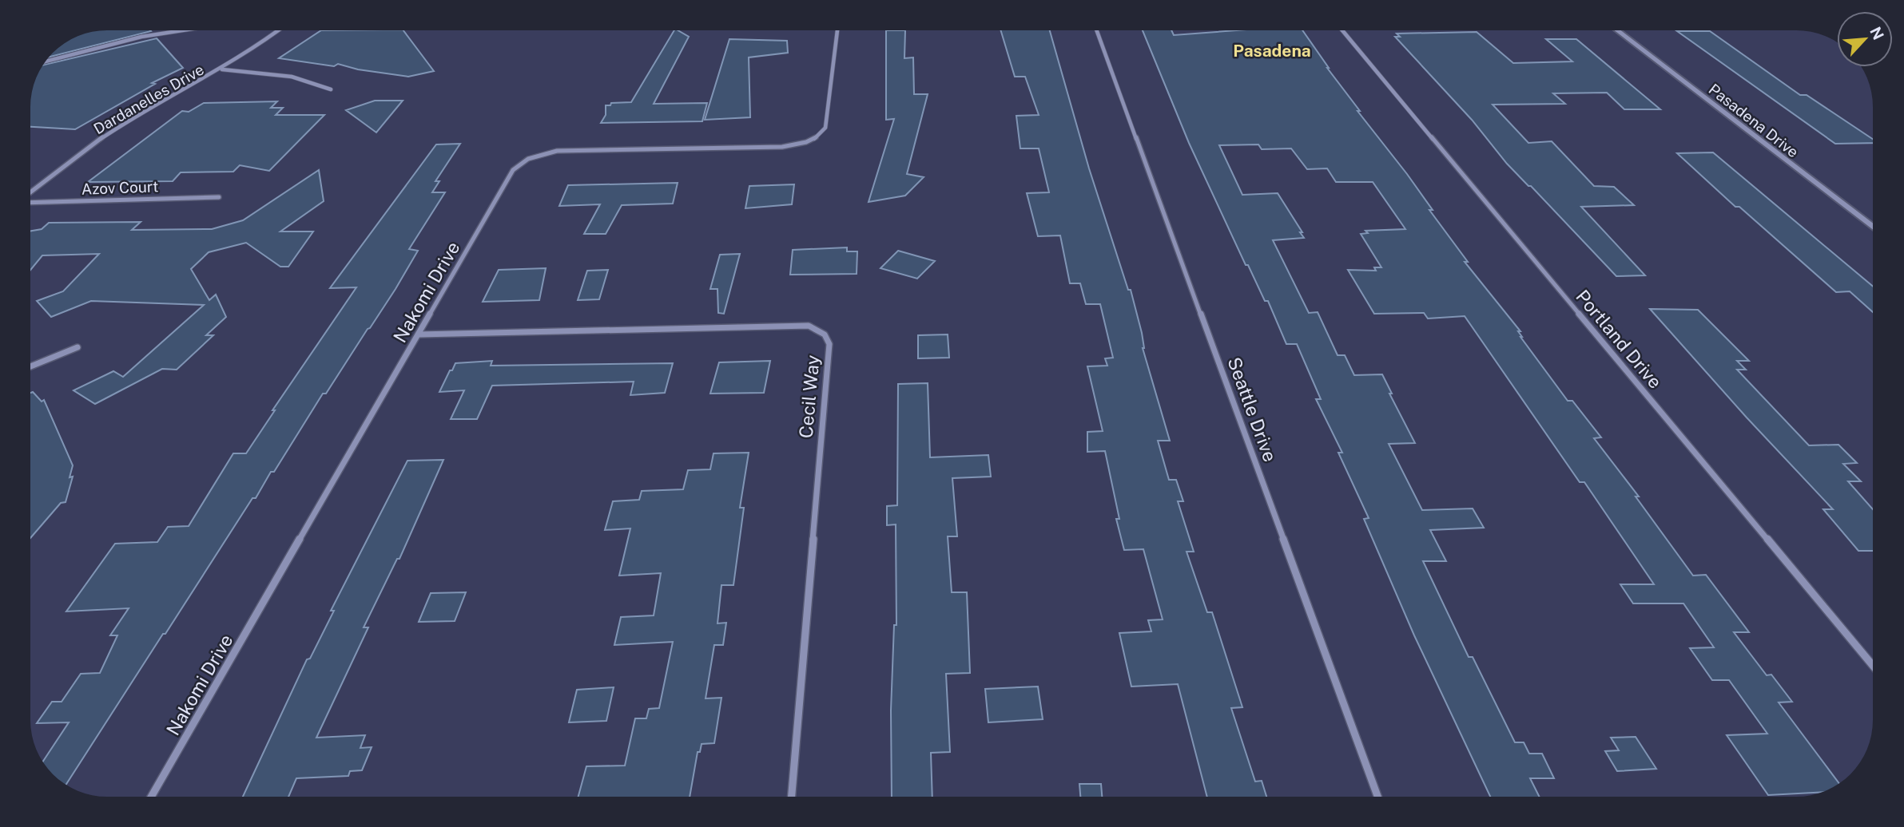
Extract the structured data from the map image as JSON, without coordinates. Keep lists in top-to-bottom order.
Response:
{
  "streets": {
    "street": [
      "Dardanelles Drive",
      "Pasadena Drive",
      "Azov Court",
      "Nakomi Drive",
      "Portland Drive",
      "Cecil Way",
      "Seattle Drive"
    ]
  },
  "crossings": [
    ["Nakomi Drive", "Cecil Way"]
  ],
  "districts": ["Pasadena"],
  "north": "top right"
}
